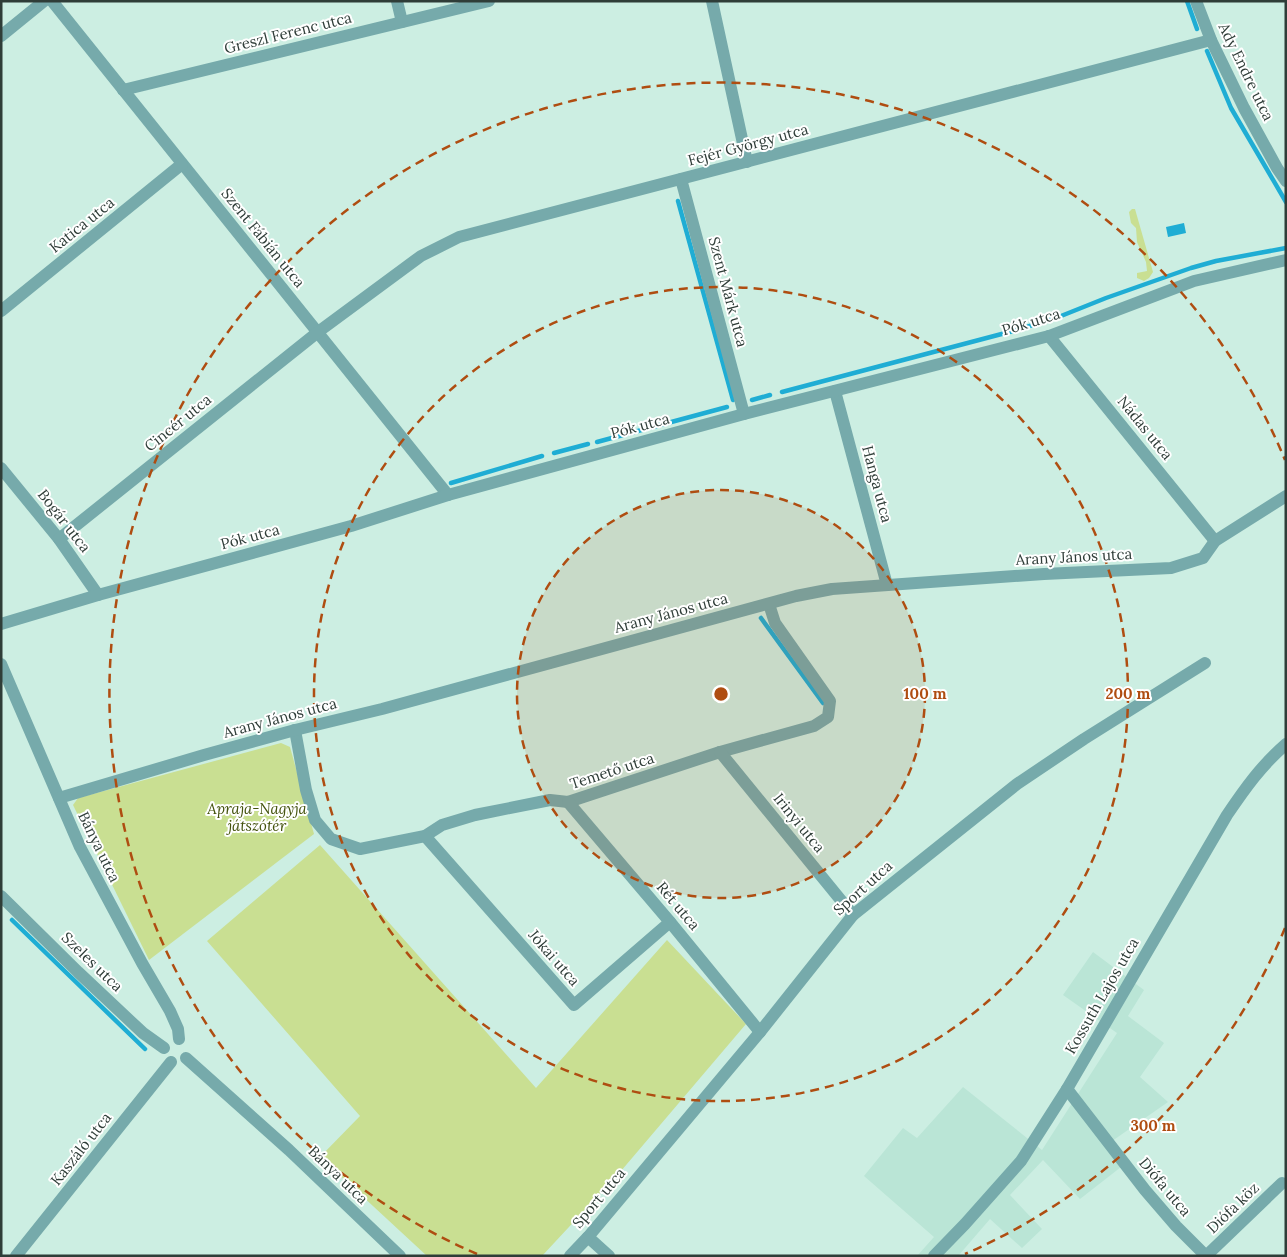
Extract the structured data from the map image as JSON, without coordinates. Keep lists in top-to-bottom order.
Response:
{
  "streets": {
    "street": [
      "Greszl Ferenc utca",
      "Ady Endre utca",
      "Fejér György utca",
      "Katica utca",
      "Szent Fábián utca",
      "Szent Márk utca",
      "Pók utca",
      "Cincér utca",
      "Nádas utca",
      "Hanga utca",
      "Bogár utca",
      "Arany János utca",
      "Temető utca",
      "Irinyi utca",
      "Bánya utca",
      "Sport utca",
      "Rét utca",
      "Jókai utca",
      "Szeles utca",
      "Kossuth Lajos utca",
      "Kaszáló utca",
      "Diófa utca",
      "Diófa köz"
    ]
  },
  "crossings": [
    ["Greszl Ferenc utca", "Szent Fábián utca"],
    ["Ady Endre utca", "Fejér György utca"],
    ["Fejér György utca", "Szent Fábián utca"],
    ["Fejér György utca", "Szent Márk utca"],
    ["Fejér György utca", "Cincér utca"],
    ["Katica utca", "Szent Fábián utca"],
    ["Szent Fábián utca", "Pók utca"],
    ["Szent Fábián utca", "Cincér utca"],
    ["Szent Márk utca", "Pók utca"],
    ["Pók utca", "Nádas utca"],
    ["Pók utca", "Hanga utca"],
    ["Pók utca", "Bogár utca"],
    ["Cincér utca", "Bogár utca"],
    ["Nádas utca", "Arany János utca"],
    ["Hanga utca", "Arany János utca"],
    ["Arany János utca", "Temető utca"],
    ["Arany János utca", "Bánya utca"],
    ["Temető utca", "Irinyi utca"],
    ["Temető utca", "Rét utca"],
    ["Temető utca", "Jókai utca"],
    ["Irinyi utca", "Sport utca"],
    ["Bánya utca", "Szeles utca"],
    ["Bánya utca", "Kaszáló utca"],
    ["Sport utca", "Rét utca"],
    ["Rét utca", "Jókai utca"],
    ["Szeles utca", "Kaszáló utca"],
    ["Kossuth Lajos utca", "Diófa utca"],
    ["Diófa utca", "Diófa köz"]
  ],
  "parks": ["Apraja-Nagyja játszótér"],
  "rings": ["100 m", "200 m", "300 m"]
}
